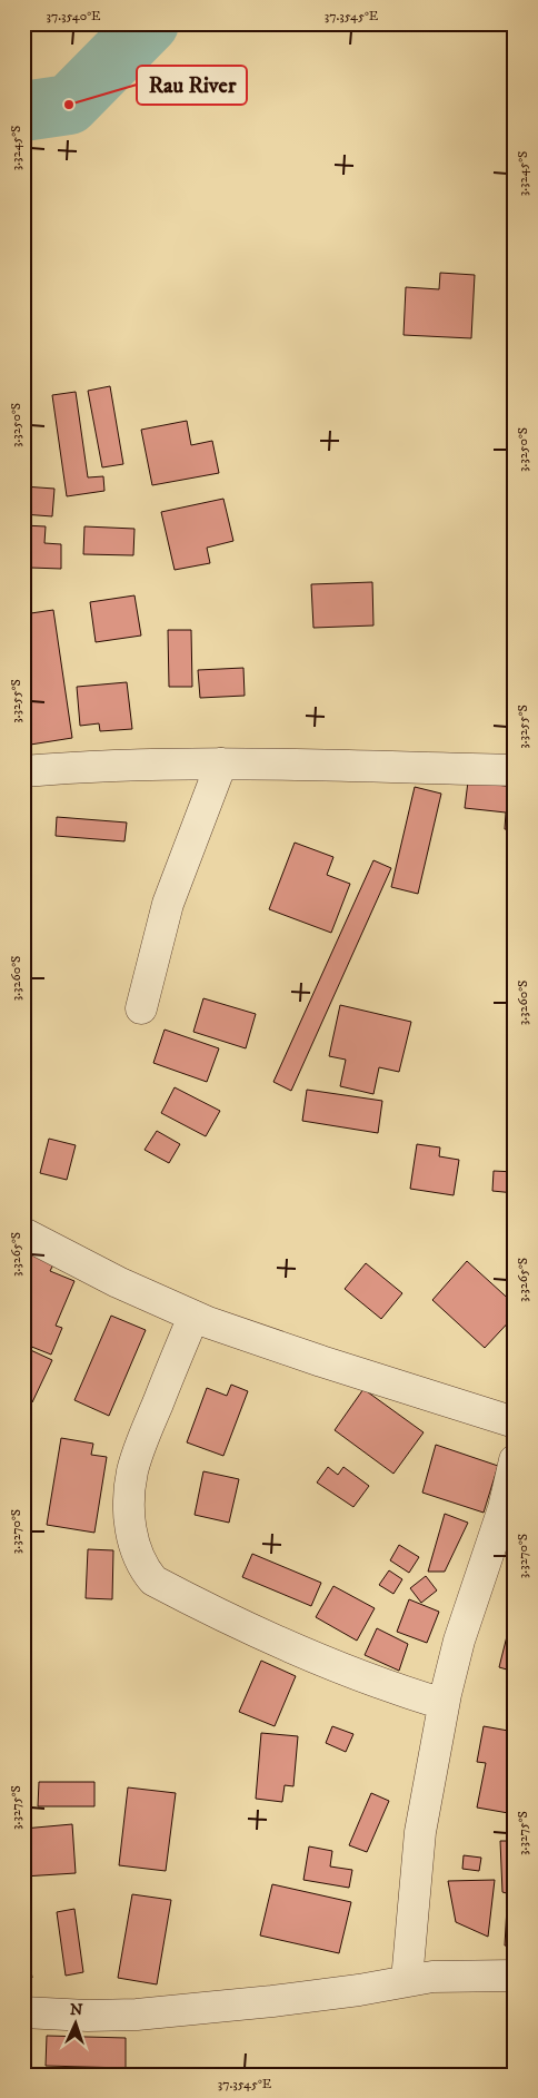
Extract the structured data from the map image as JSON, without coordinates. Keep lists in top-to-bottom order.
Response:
{
  "places": ["Rau River"],
  "north": "top",
  "coordinates": [
    "37.3540°E",
    "37.3545°E",
    "3.3245°S",
    "3.3250°S",
    "3.3255°S",
    "3.3260°S",
    "3.3265°S",
    "3.3270°S",
    "3.3275°S"
  ]
}
